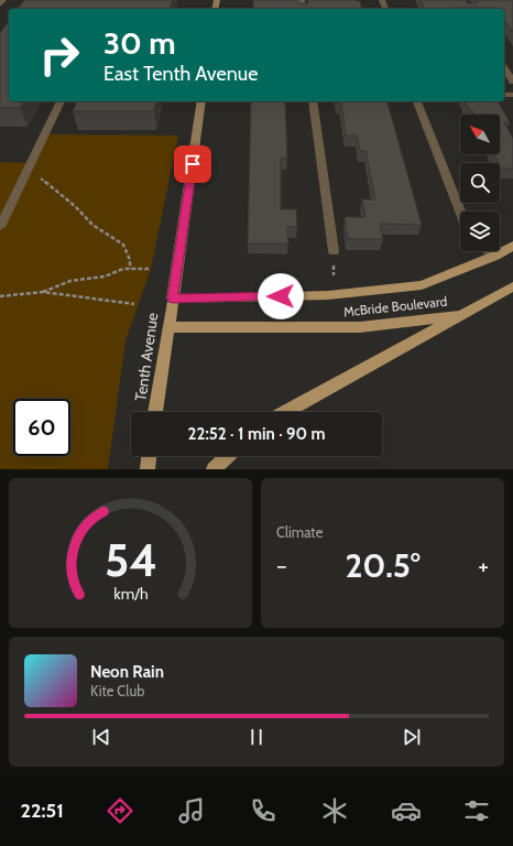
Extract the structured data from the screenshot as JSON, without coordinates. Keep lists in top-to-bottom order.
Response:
{
  "streets": {
    "main road": ["McBride Boulevard", "Tenth Avenue"]
  },
  "crossings": [
    ["McBride Boulevard", "Tenth Avenue"]
  ],
  "north": "top left",
  "page": {
    "turn": ["30 m", "East Tenth Avenue"],
    "limit": "60",
    "trip": "22:52 · 1 min · 90 m",
    "tile": "Climate",
    "heat": ["−", "20.5°", "+"],
    "song": ["Neon Rain", "Kite Club"],
    "tabs": "22:51",
    "gauge": ["54", "km/h"]
  }
}
